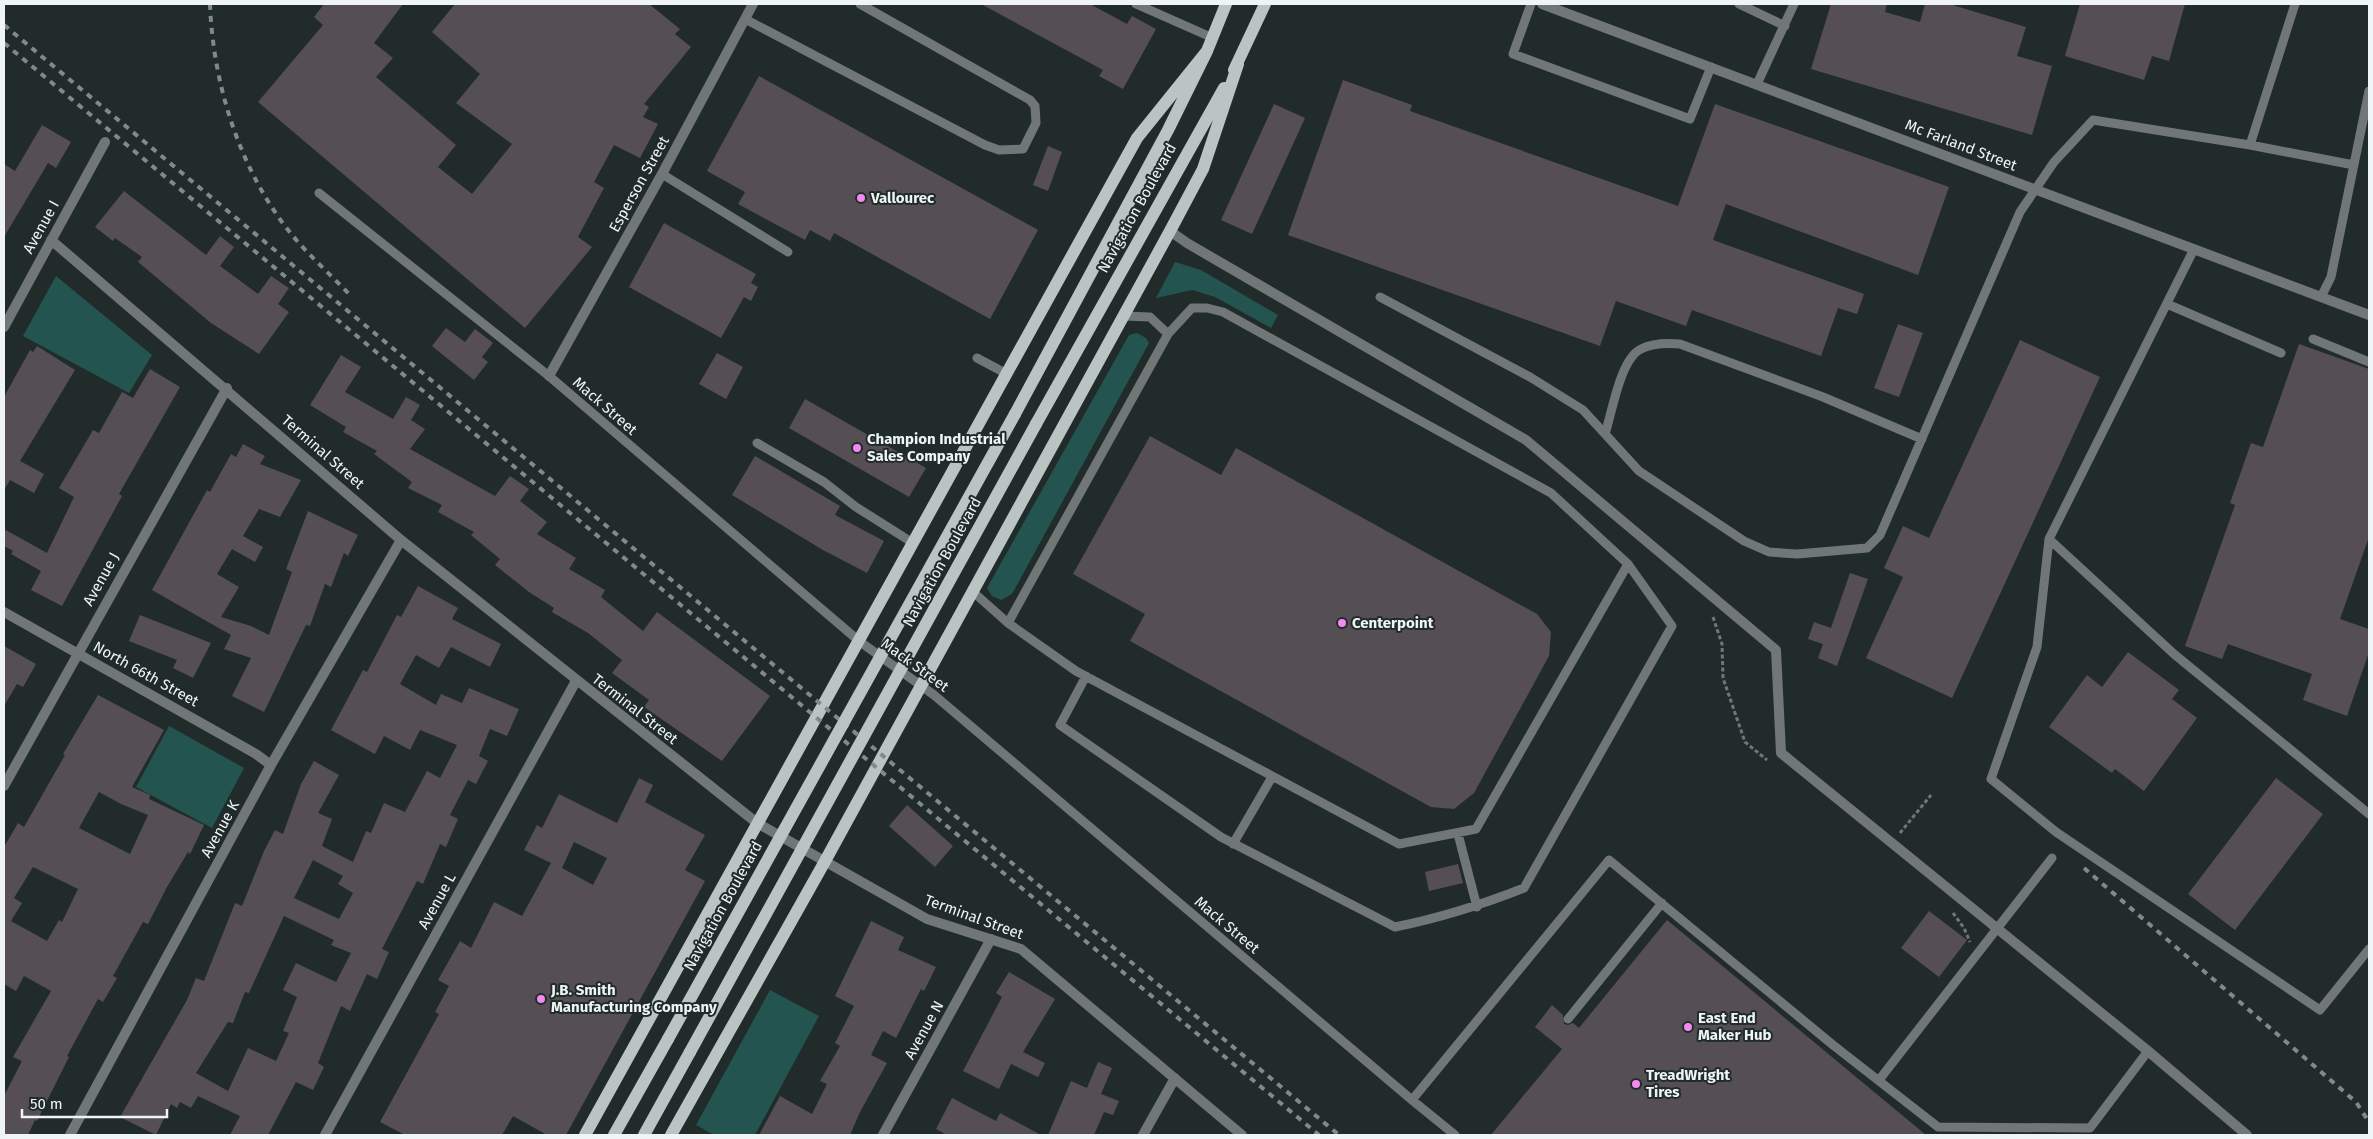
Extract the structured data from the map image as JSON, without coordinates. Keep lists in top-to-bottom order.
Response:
{
  "streets": {
    "main road": ["Navigation Boulevard"],
    "street": [
      "Mc Farland Street",
      "Esperson Street",
      "Avenue I",
      "Terminal Street",
      "Avenue J",
      "North 66th Street",
      "Avenue K",
      "Avenue L",
      "Avenue N"
    ],
    "lane": ["Mack Street"]
  },
  "crossings": [
    ["Esperson Street", "Mack Street"],
    ["Avenue I", "Terminal Street"],
    ["Terminal Street", "Avenue J"],
    ["Terminal Street", "Avenue K"],
    ["Terminal Street", "Avenue L"],
    ["Terminal Street", "Avenue N"],
    ["Avenue J", "North 66th Street"],
    ["North 66th Street", "Avenue K"]
  ],
  "places": [
    "Vallourec",
    "Champion Industrial Sales Company",
    "Centerpoint",
    "J.B. Smith Manufacturing Company",
    "East End Maker Hub",
    "TreadWright Tires"
  ],
  "scale_bar": "50 m"
}
